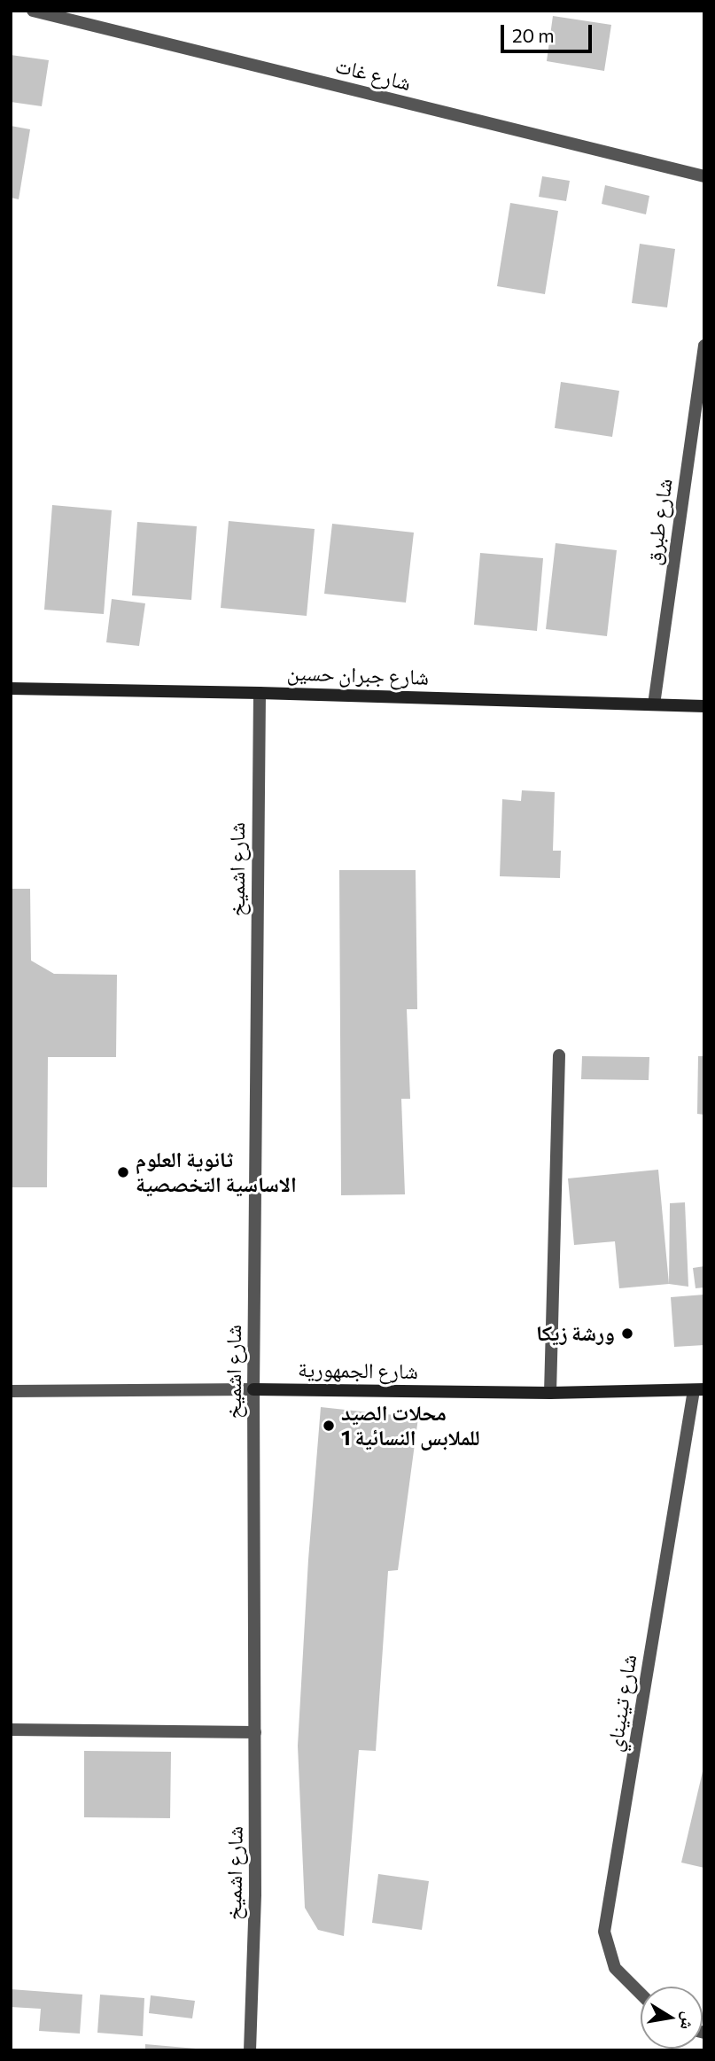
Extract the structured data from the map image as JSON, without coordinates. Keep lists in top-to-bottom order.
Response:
{
  "streets": {
    "main road": ["شارع جبران حسين", "شارع الجمهورية"],
    "street": [
      "شارع غات",
      "شارع طبرق",
      "شارع اشميخ",
      "شارع تينيناي"
    ]
  },
  "crossings": [
    ["شارع طبرق", "شارع جبران حسين"],
    ["شارع جبران حسين", "شارع اشميخ"],
    ["شارع اشميخ", "شارع الجمهورية"],
    ["شارع الجمهورية", "شارع تينيناي"]
  ],
  "places": ["ثانوية العلوم الاساسية التخصصية", "ورشة زيكا", "محلات الصيد للملابس النسائية 1"],
  "scale_bar": "20 m",
  "north": "right"
}
